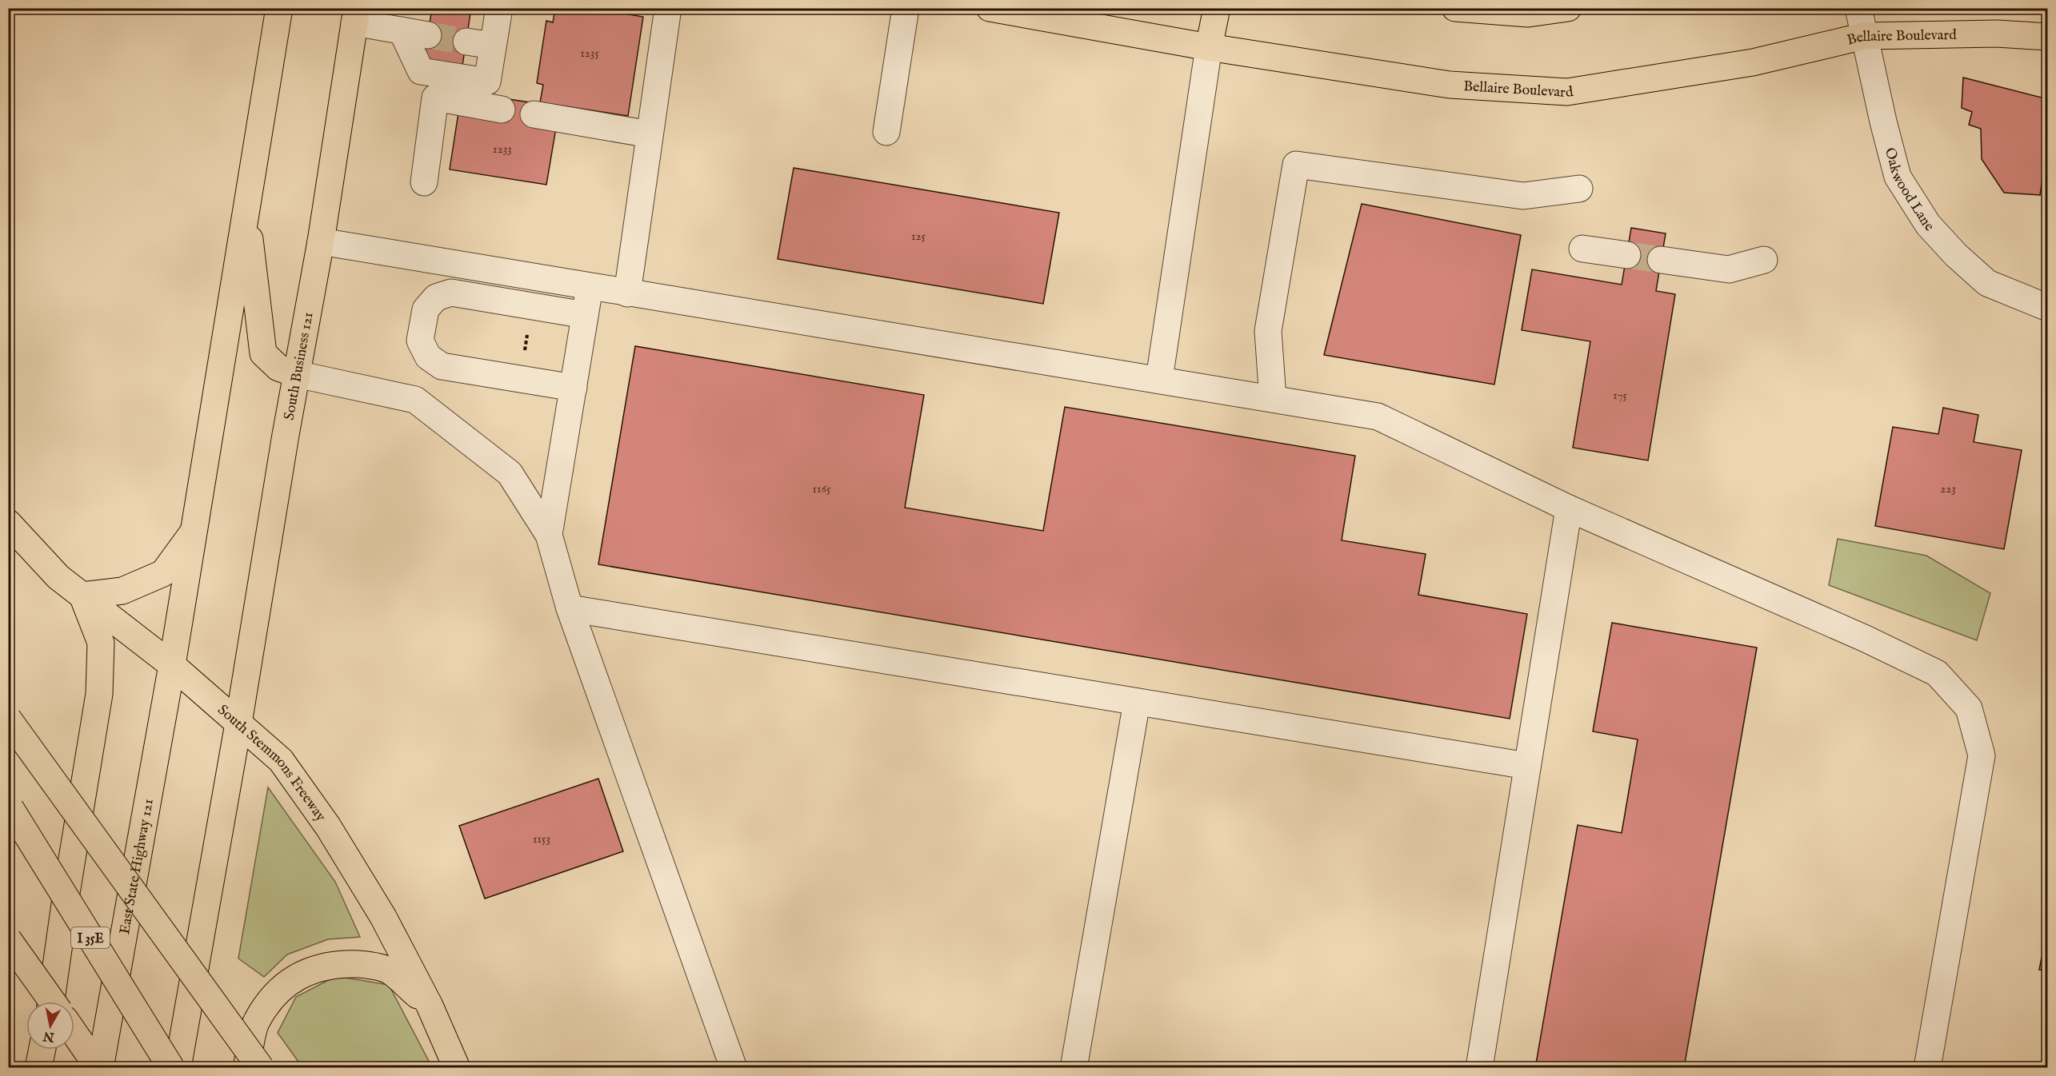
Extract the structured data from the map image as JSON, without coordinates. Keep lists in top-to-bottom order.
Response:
{
  "streets": {
    "main road": [
      "Bellaire Boulevard",
      "South Business 121",
      "South Stemmons Freeway",
      "East State Highway 121",
      "I 35E"
    ],
    "street": ["Oakwood Lane"]
  },
  "crossings": [
    ["Bellaire Boulevard", "Oakwood Lane"],
    ["South Business 121", "South Stemmons Freeway"],
    ["South Stemmons Freeway", "East State Highway 121"]
  ],
  "house_numbers": [
    "1235",
    "1233",
    "125",
    "175",
    "1165",
    "223",
    "1153"
  ],
  "north": "bottom"
}
